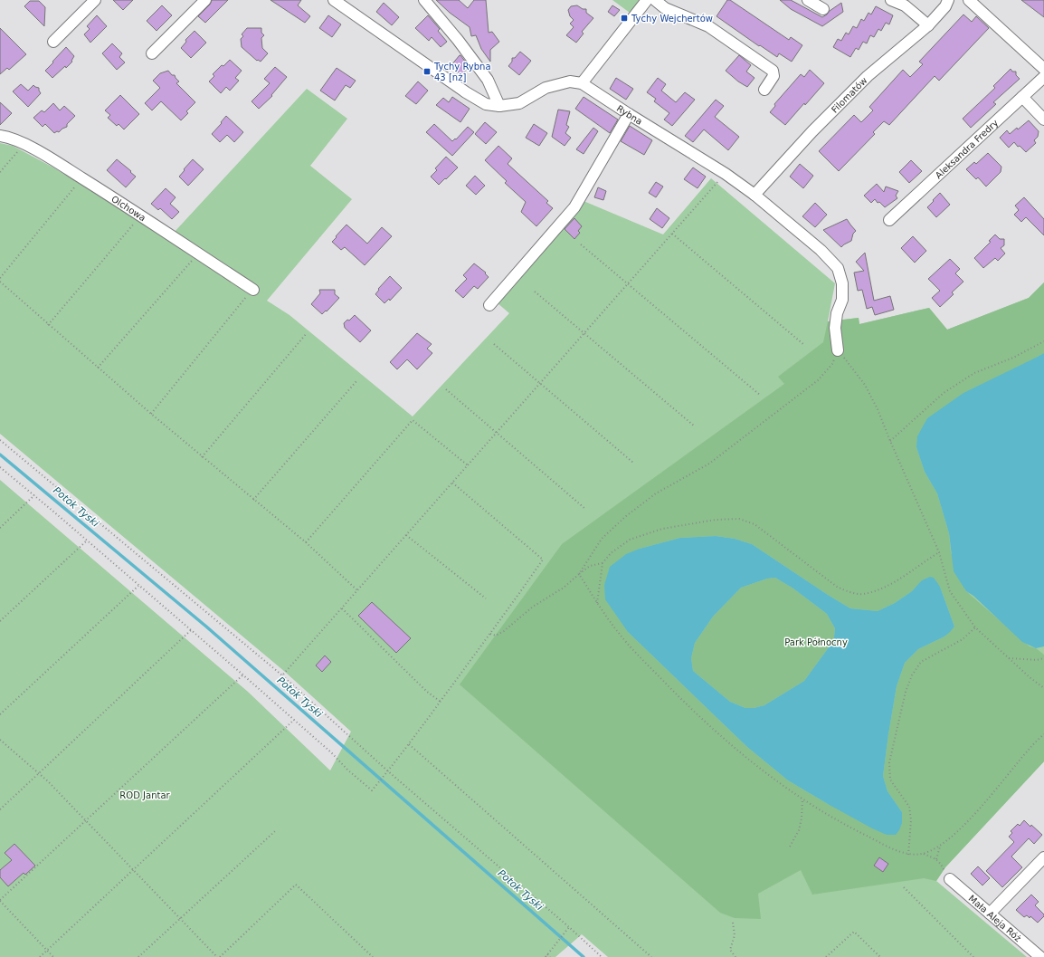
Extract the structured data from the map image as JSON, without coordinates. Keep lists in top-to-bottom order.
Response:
{
  "streets": {
    "street": [
      "Filomatów",
      "Rybna",
      "Aleksandra Fredry",
      "Olchowa",
      "Mała Aleja Róż"
    ]
  },
  "crossings": [
    ["Filomatów", "Rybna"]
  ],
  "water": ["Potok Tyski"],
  "parks": ["Park Północny", "ROD Jantar"],
  "places": {
    "transit": ["Tychy Wejchertów", "Tychy Rybna 43 [nż]"]
  }
}
